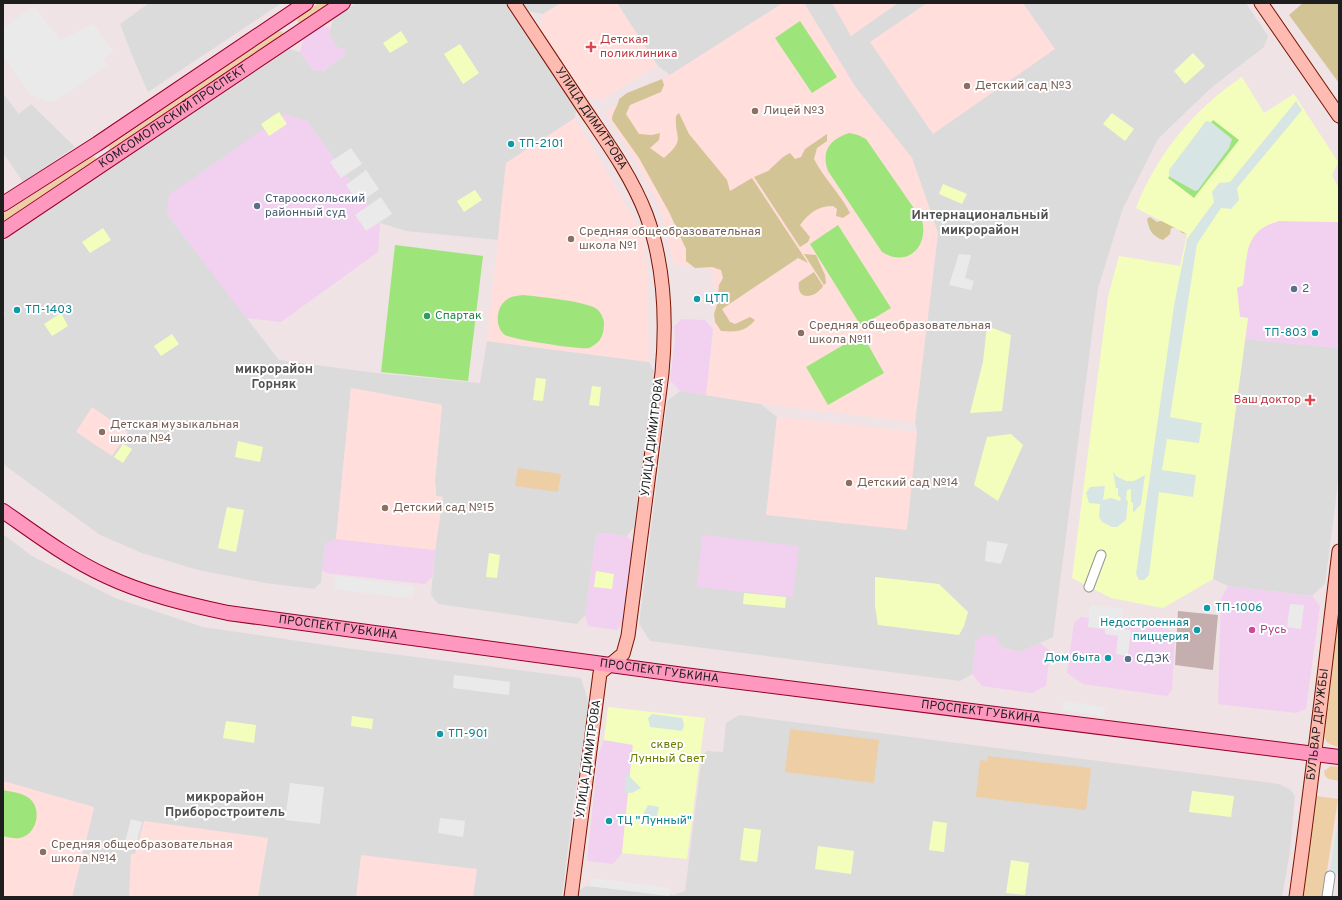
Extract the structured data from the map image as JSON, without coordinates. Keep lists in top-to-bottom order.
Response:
{
  "streets": {
    "main road": [
      "КОМСОМОЛЬСКИЙ ПРОСПЕКТ",
      "УЛИЦА ДИМИТРОВА",
      "ПРОСПЕКТ ГУБКИНА",
      "БУЛЬВАР ДРУЖБЫ"
    ]
  },
  "crossings": [
    ["УЛИЦА ДИМИТРОВА", "ПРОСПЕКТ ГУБКИНА"],
    ["ПРОСПЕКТ ГУБКИНА", "БУЛЬВАР ДРУЖБЫ"]
  ],
  "districts": ["Интернациональный микрорайон", "микрорайон Горняк", "микрорайон Приборостроитель"],
  "parks": ["сквер Лунный Свет"],
  "places": {
    "health": ["Детская поликлиника", "Ваш доктор"],
    "other": [
      "Детский сад №3",
      "Лицей №3",
      "ТП-2101",
      "Старооскольский районный суд",
      "Средняя общеобразовательная школа №1",
      "2",
      "ЦТП",
      "ТП-1403",
      "Спартак",
      "Cредняя общеобразовательная школа №11",
      "ТП-803",
      "Детская музыкальная школа №4",
      "Детский сад №14",
      "Детский сад №15",
      "ТП-1006",
      "Недостроенная пиццерия",
      "Русь",
      "Дом быта",
      "СДЭК",
      "ТП-901",
      "ТЦ \"Лунный\"",
      "Средняя общеобразовательная школа №14"
    ]
  }
}
